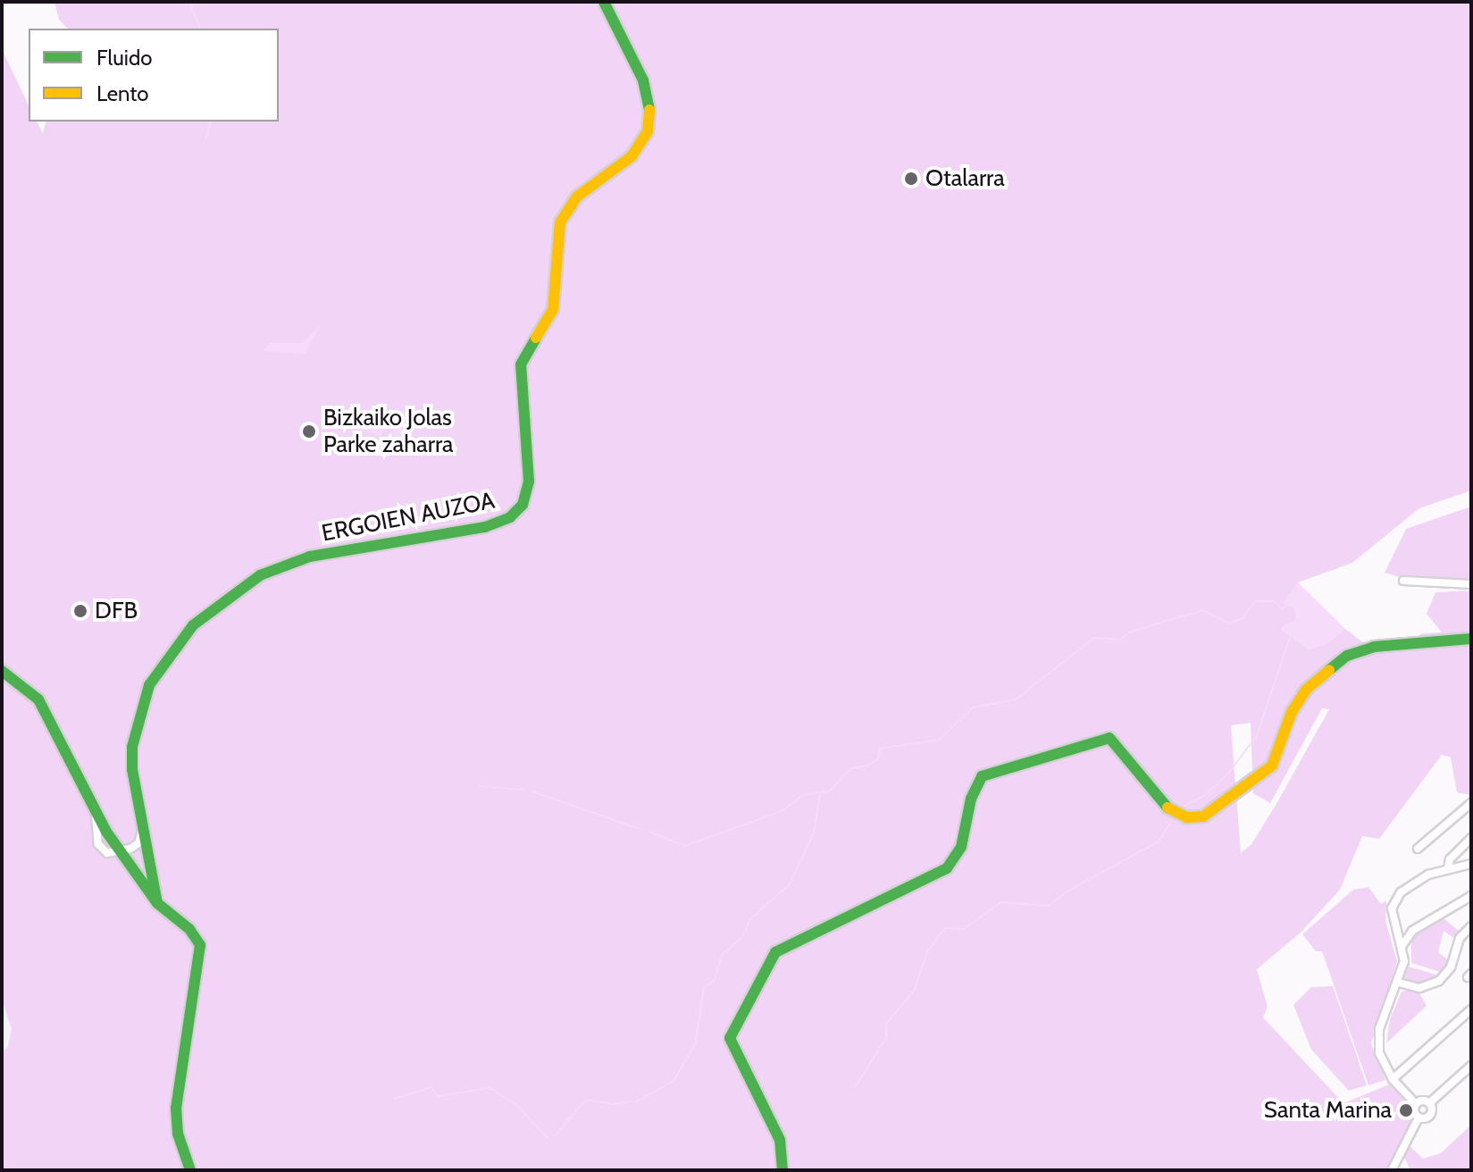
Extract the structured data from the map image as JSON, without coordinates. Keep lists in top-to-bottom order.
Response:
{
  "streets": {
    "street": ["ERGOIEN AUZOA"]
  },
  "places": [
    "Otalarra",
    "Bizkaiko Jolas Parke zaharra",
    "DFB",
    "Santa Marina"
  ],
  "legend": ["Fluido", "Lento"]
}
